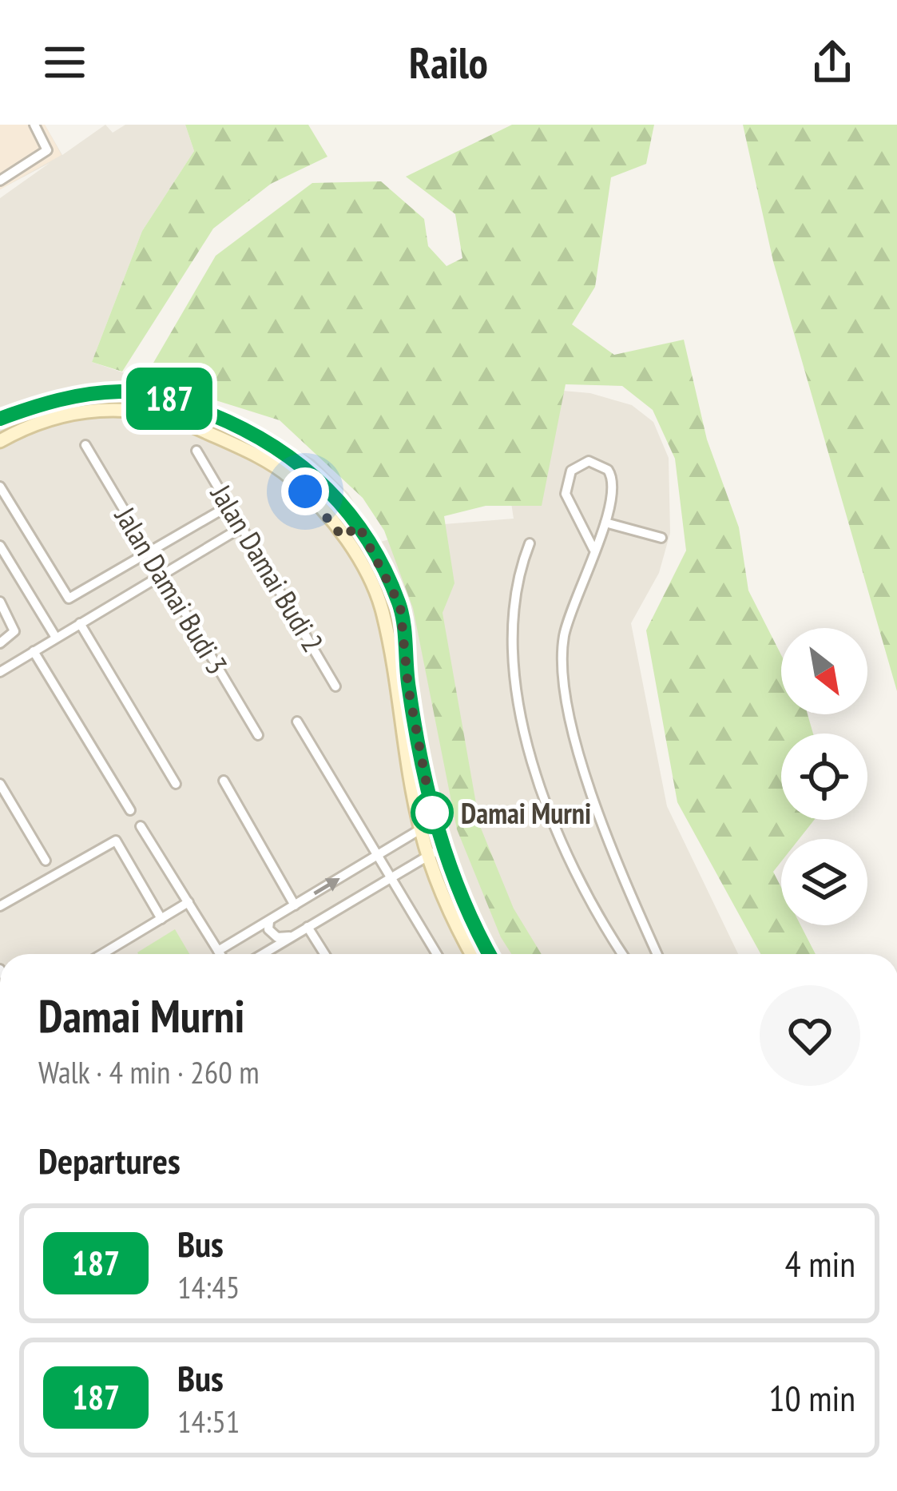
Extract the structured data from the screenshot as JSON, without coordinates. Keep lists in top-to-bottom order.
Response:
{
  "streets": {
    "street": ["Jalan Damai Budi 2", "Jalan Damai Budi 3"]
  },
  "places": ["Damai Murni"],
  "lines": ["bus line 187"],
  "north": "bottom right",
  "page": {
    "header": "Railo",
    "on_map": "187",
    "heading": [
      ["Damai Murni", "Walk · 4 min · 260 m"],
      "Departures"
    ],
    "list": [
      {
        "mark": "187",
        "name": "Bus",
        "note": "14:45",
        "value": "4 min"
      },
      {
        "mark": "187",
        "name": "Bus",
        "note": "14:51",
        "value": "10 min"
      }
    ]
  }
}
